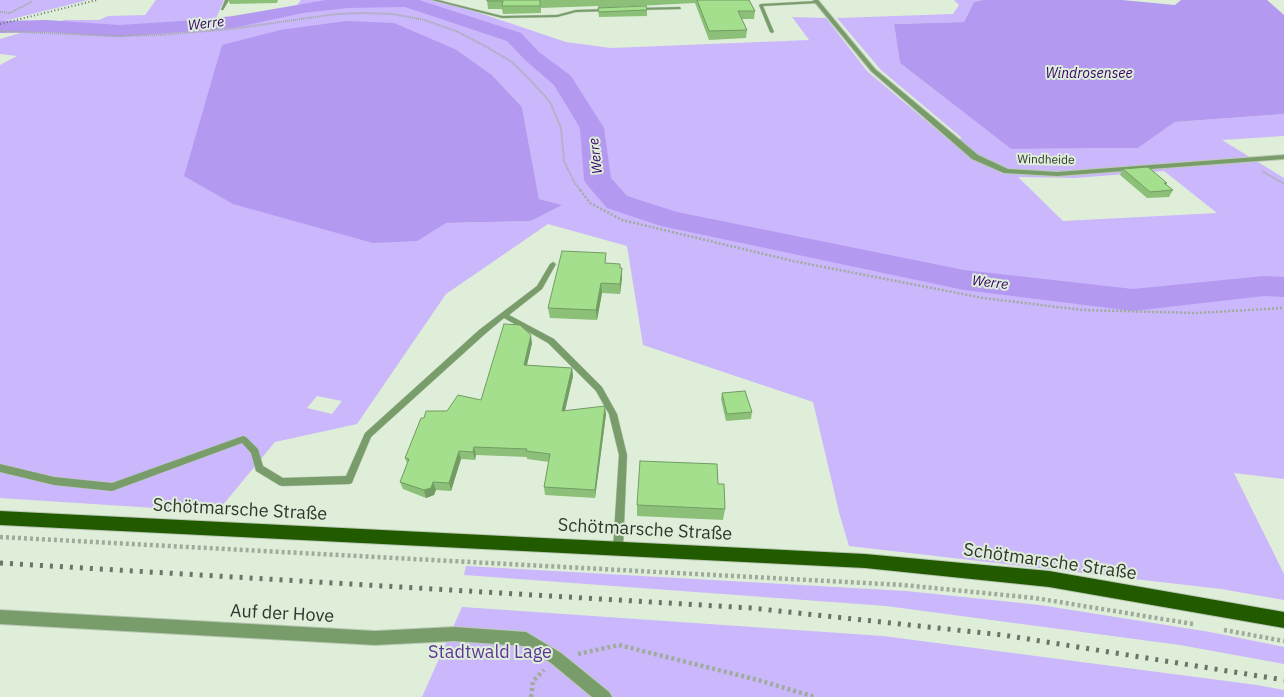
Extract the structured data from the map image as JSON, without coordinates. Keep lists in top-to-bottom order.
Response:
{
  "streets": {
    "main road": ["Schötmarsche Straße"],
    "street": ["Windheide", "Auf der Hove"]
  },
  "water": ["Werre", "Windrosensee"],
  "parks": ["Stadtwald Lage"]
}
